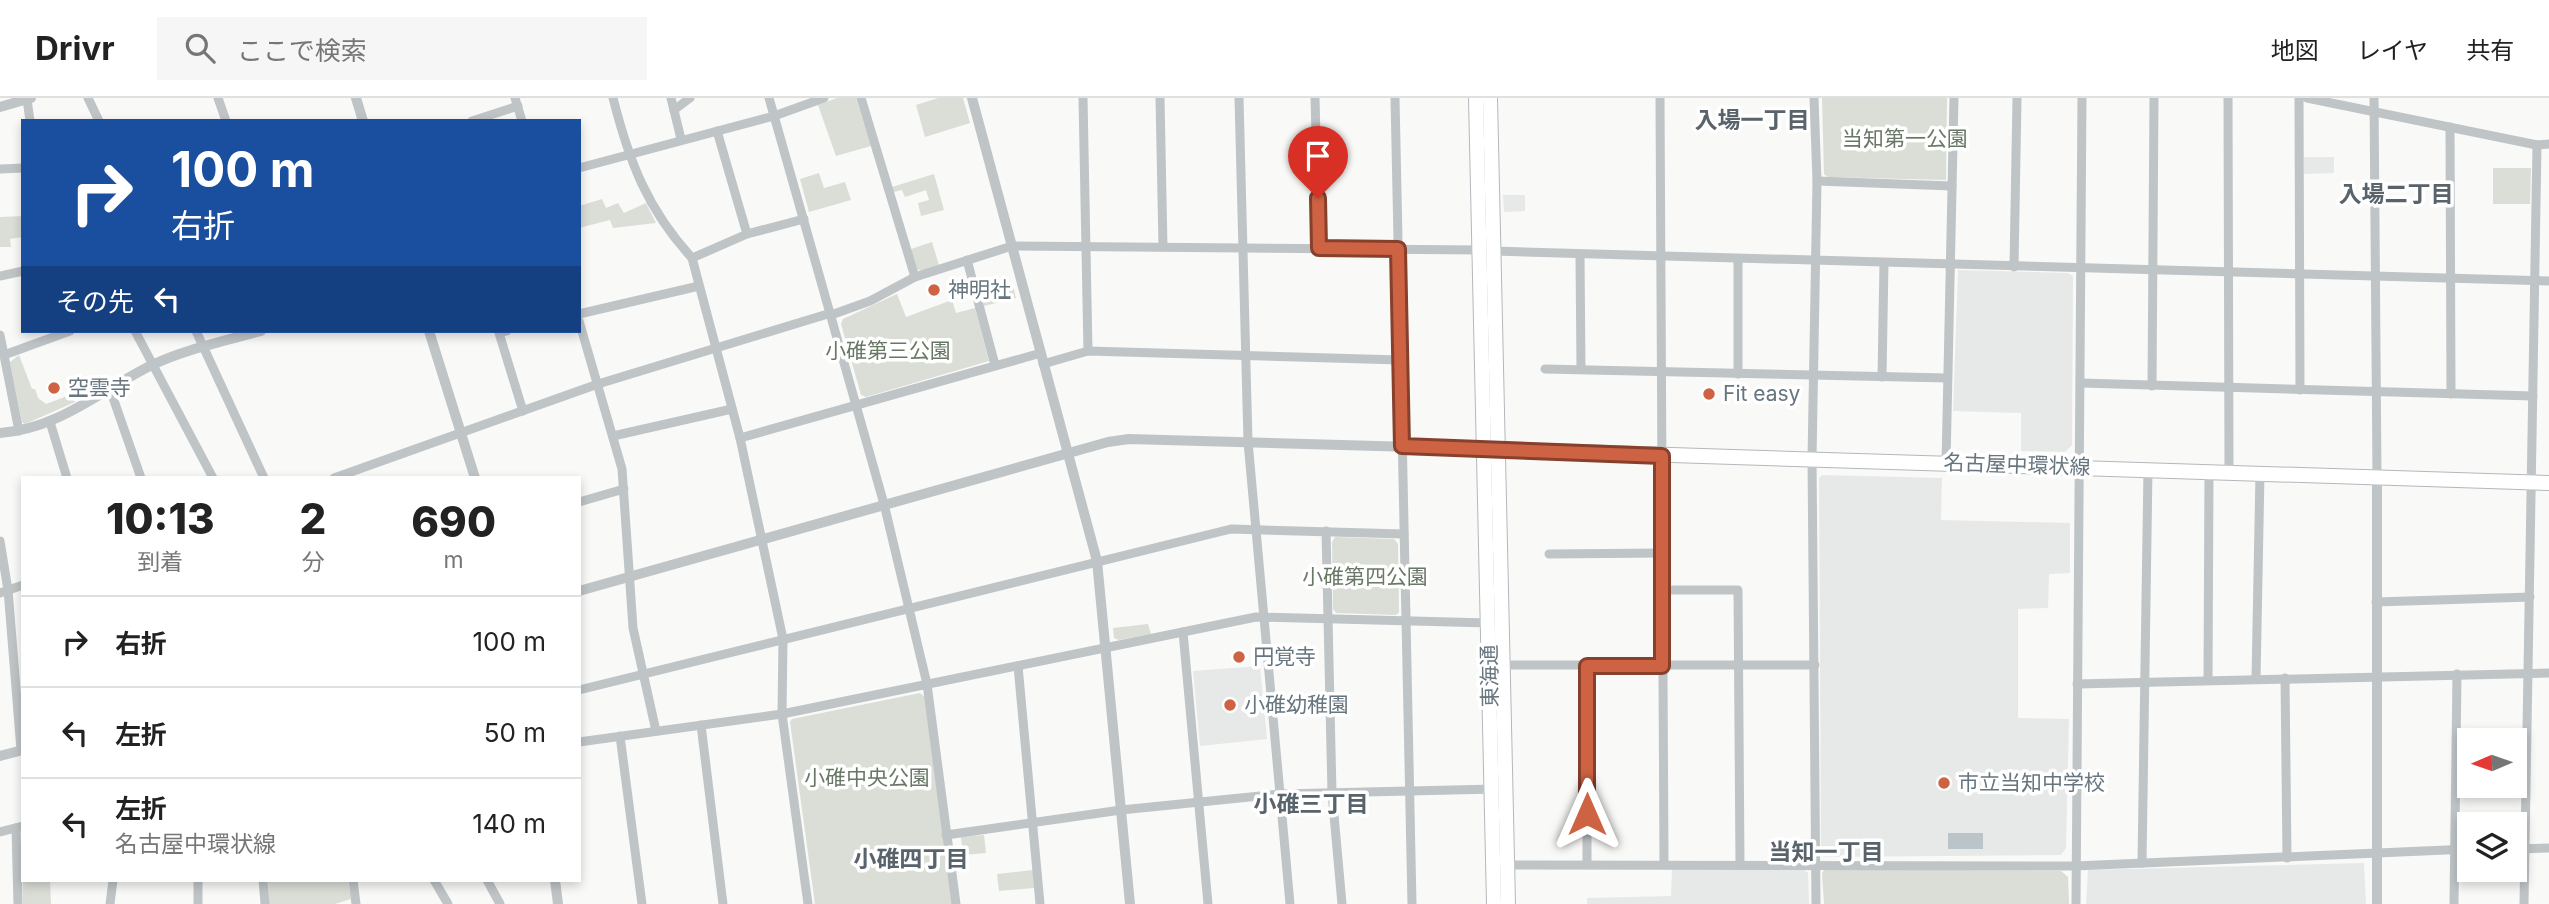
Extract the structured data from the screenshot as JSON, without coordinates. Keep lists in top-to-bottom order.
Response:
{
  "streets": {
    "main road": ["名古屋中環状線", "東海通"]
  },
  "crossings": [
    ["名古屋中環状線", "東海通"]
  ],
  "districts": [
    "入場一丁目",
    "入場二丁目",
    "小碓三丁目",
    "当知一丁目",
    "小碓四丁目"
  ],
  "parks": [
    "当知第一公園",
    "小碓第三公園",
    "小碓第四公園",
    "小碓中央公園"
  ],
  "places": [
    "神明社",
    "空雲寺",
    "Fit easy",
    "円覚寺",
    "小碓幼稚園",
    "市立当知中学校"
  ],
  "north": "left",
  "page": {
    "header": "Drivr",
    "search": "ここで検索",
    "nav": ["地図", "レイヤ", "共有"],
    "turn": ["100 m", "右折"],
    "then": "その先",
    "eta": [
      "10:13",
      "到着",
      "2",
      "分",
      "690",
      "m"
    ],
    "list": [
      {
        "name": "右折",
        "value": "100 m"
      },
      {
        "name": "左折",
        "value": "50 m"
      },
      {
        "name": "左折",
        "note": "名古屋中環状線",
        "value": "140 m"
      }
    ]
  }
}
